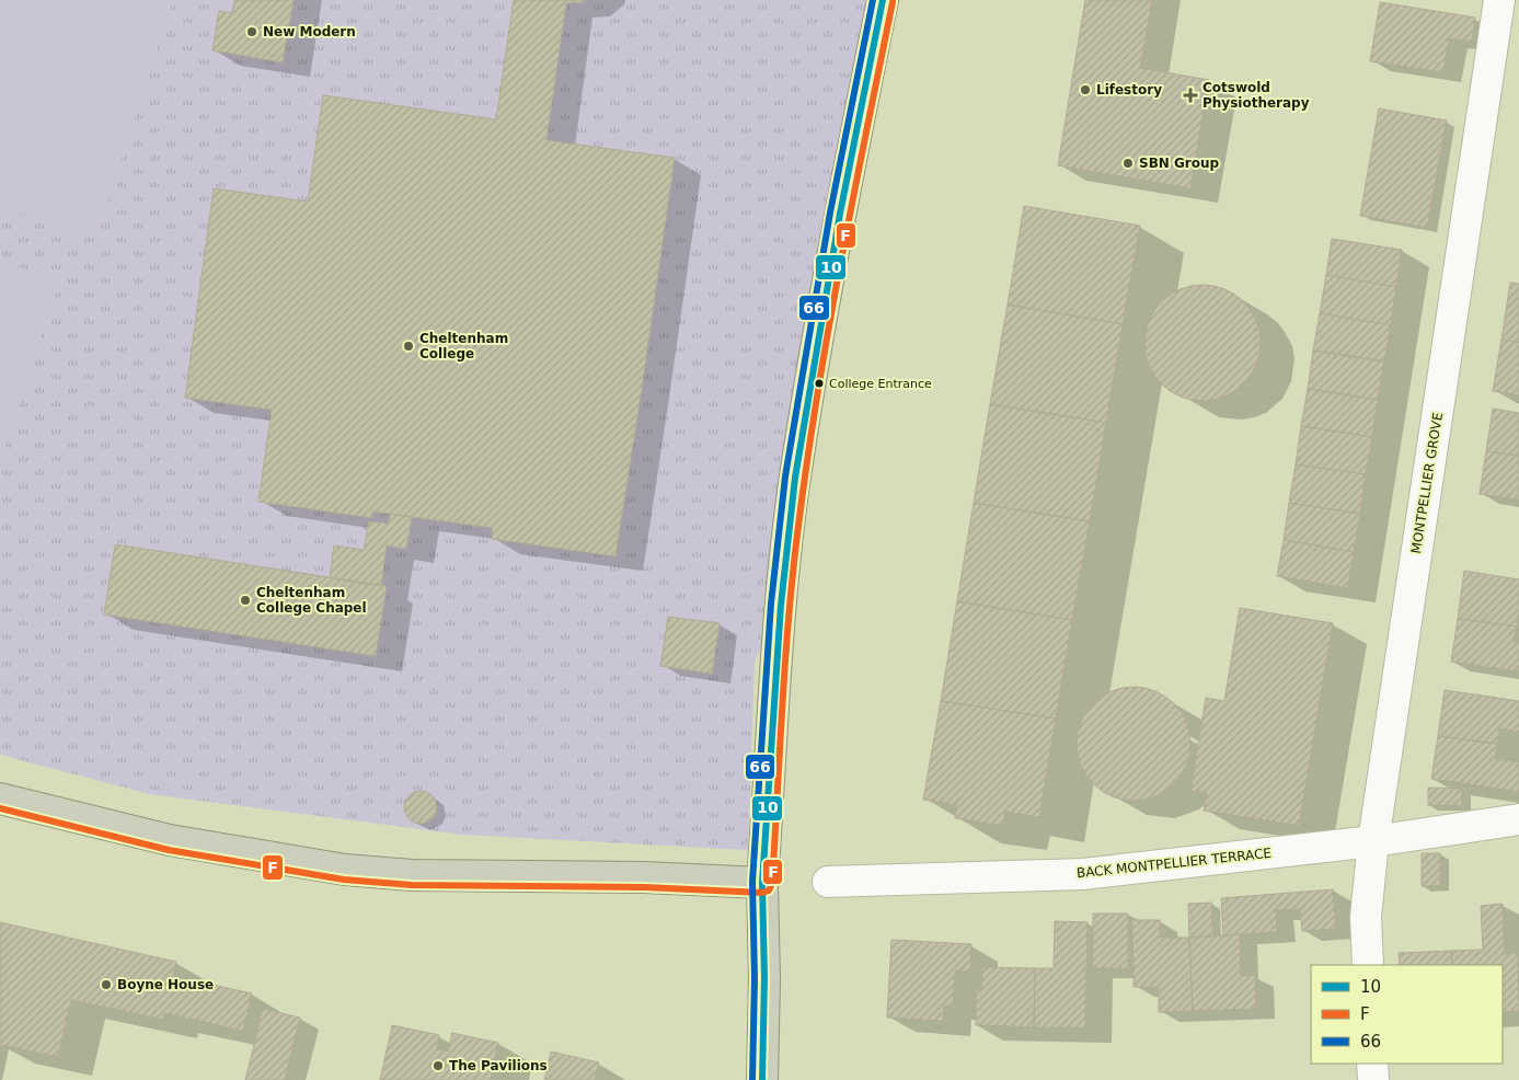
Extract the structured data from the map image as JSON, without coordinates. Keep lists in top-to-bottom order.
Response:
{
  "streets": {
    "street": ["MONTPELLIER GROVE", "BACK MONTPELLIER TERRACE"]
  },
  "crossings": [
    ["MONTPELLIER GROVE", "BACK MONTPELLIER TERRACE"]
  ],
  "places": {
    "other": [
      "New Modern",
      "Lifestory",
      "SBN Group",
      "Cheltenham College",
      "College Entrance",
      "Cheltenham College Chapel",
      "Boyne House",
      "The Pavilions"
    ],
    "health": ["Cotswold Physiotherapy"]
  },
  "lines": ["transit line 10", "transit line 66", "transit line F"],
  "legend": ["10", "F", "66"]
}
